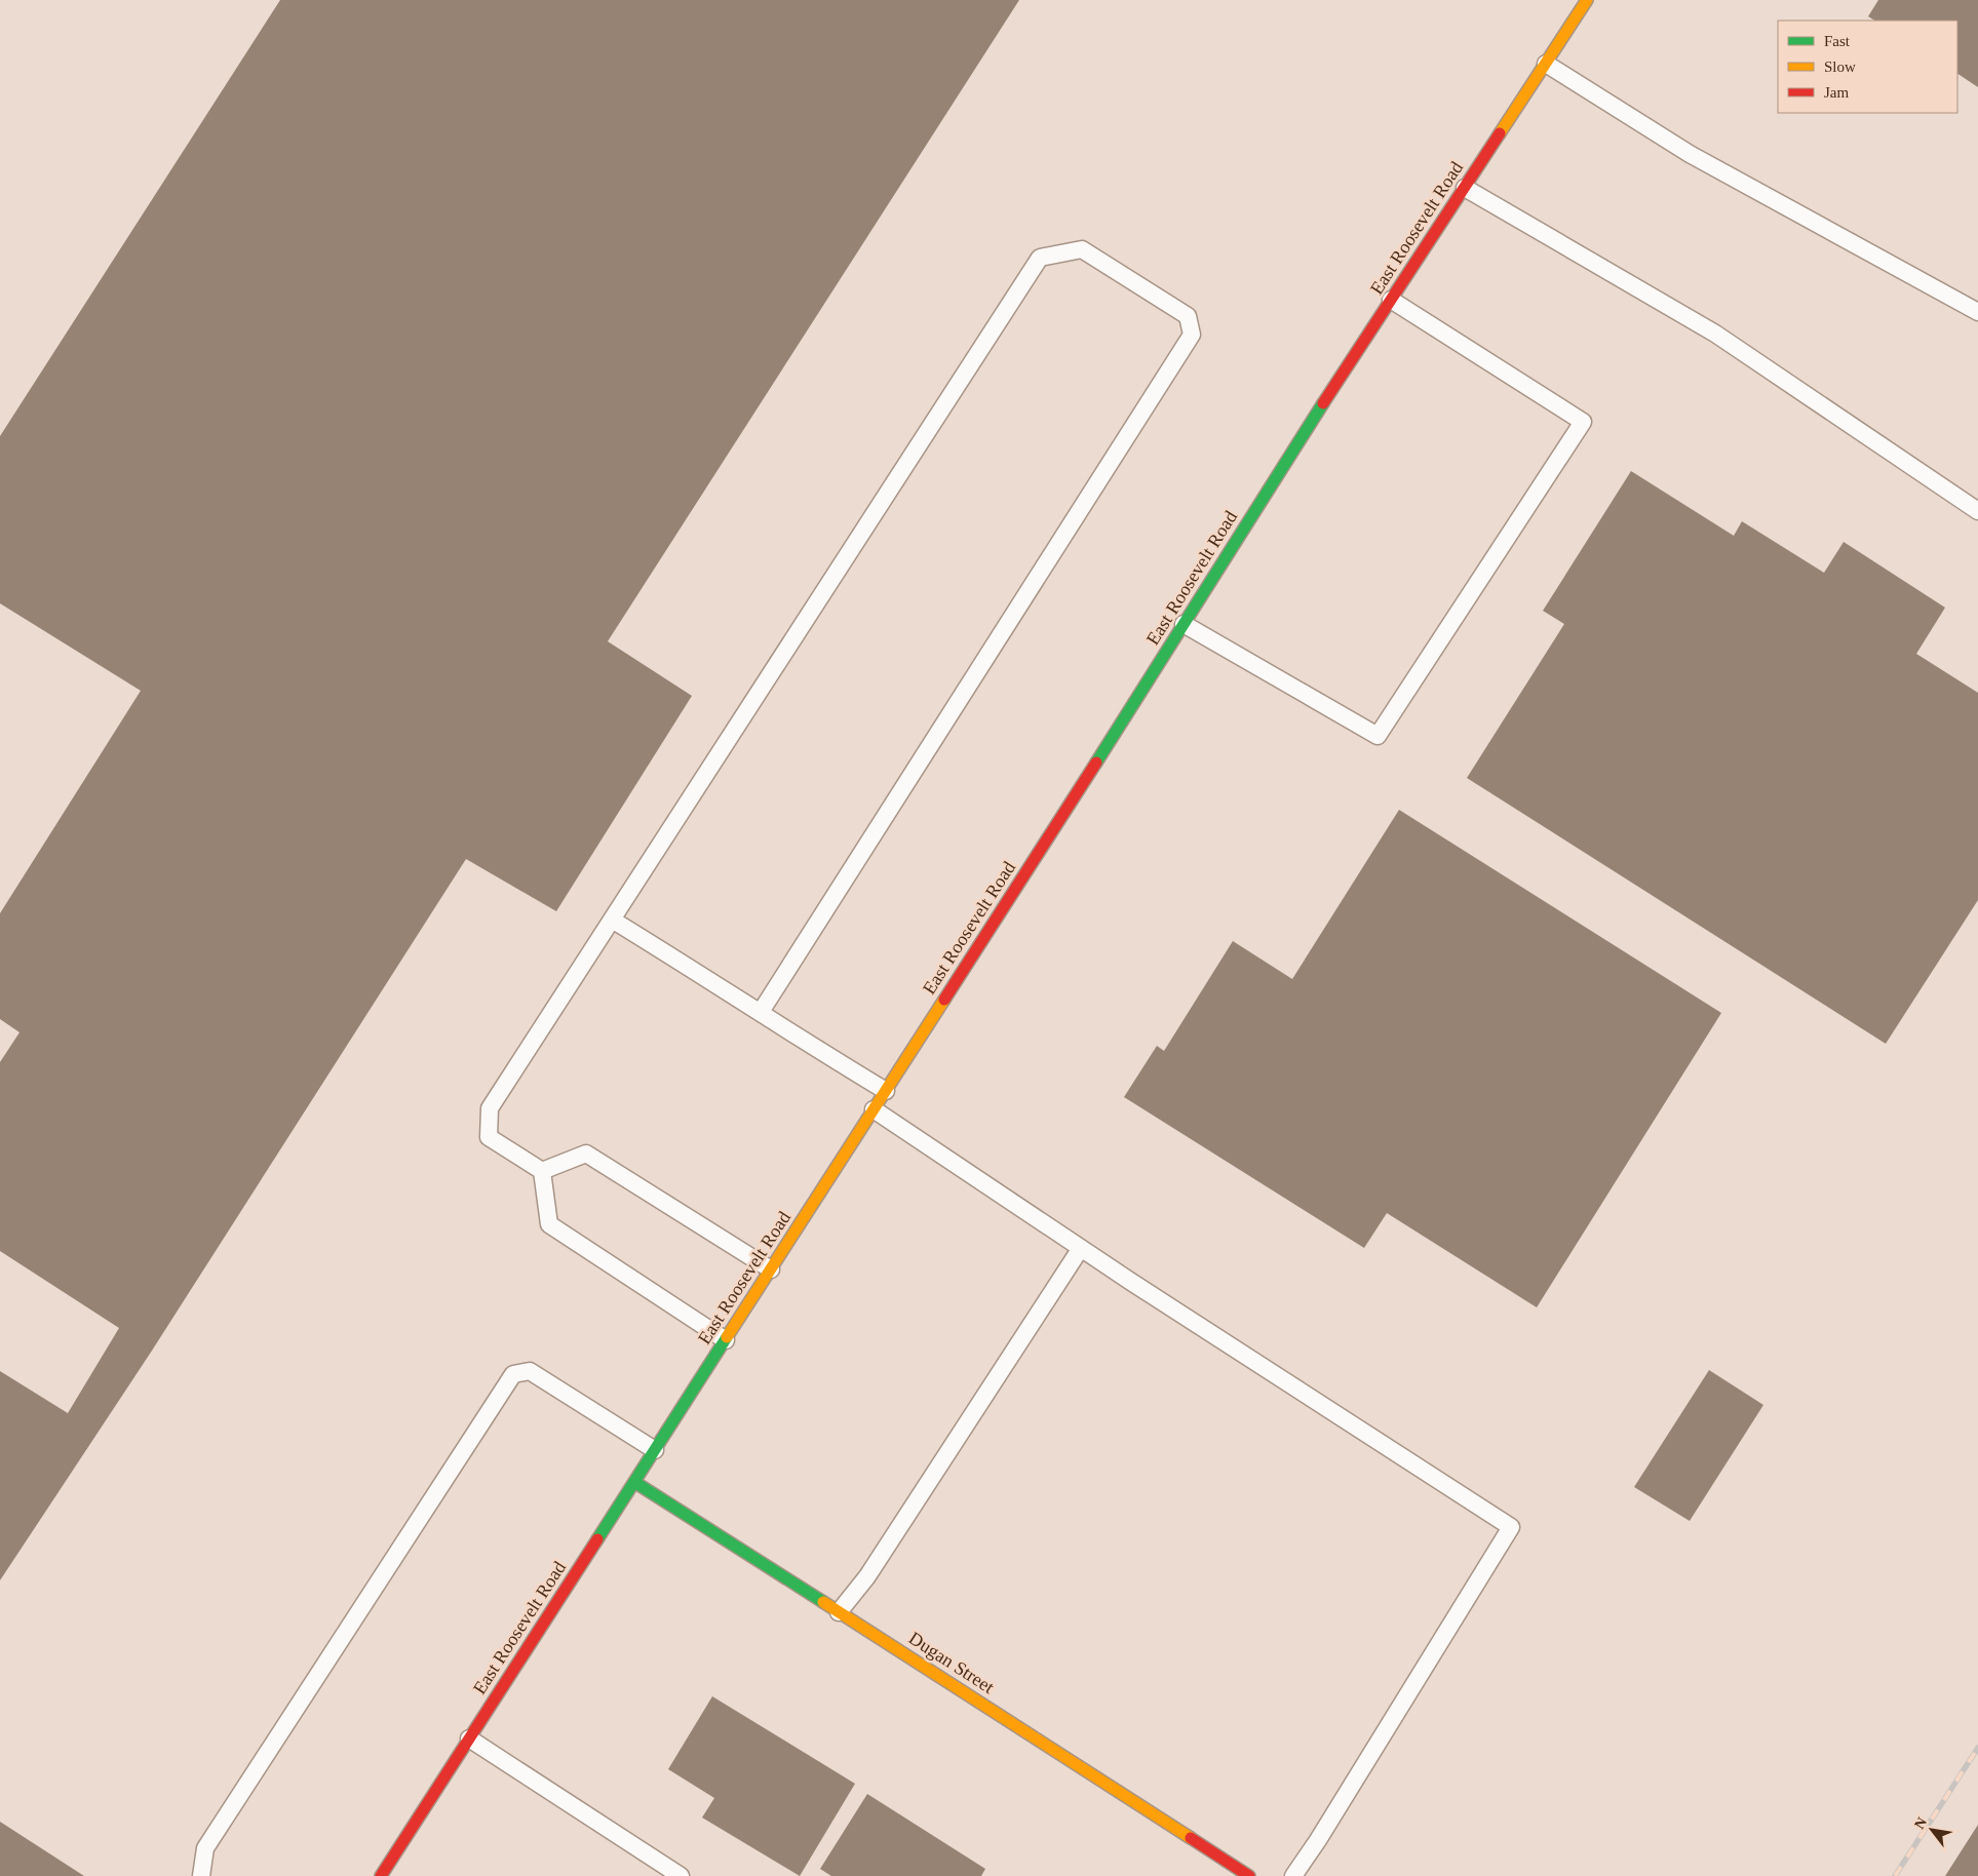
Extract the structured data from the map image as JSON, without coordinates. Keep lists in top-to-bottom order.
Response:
{
  "streets": {
    "main road": ["East Roosevelt Road", "Dugan Street"]
  },
  "crossings": [
    ["East Roosevelt Road", "Dugan Street"]
  ],
  "legend": ["Fast", "Slow", "Jam"],
  "north": "top left"
}
